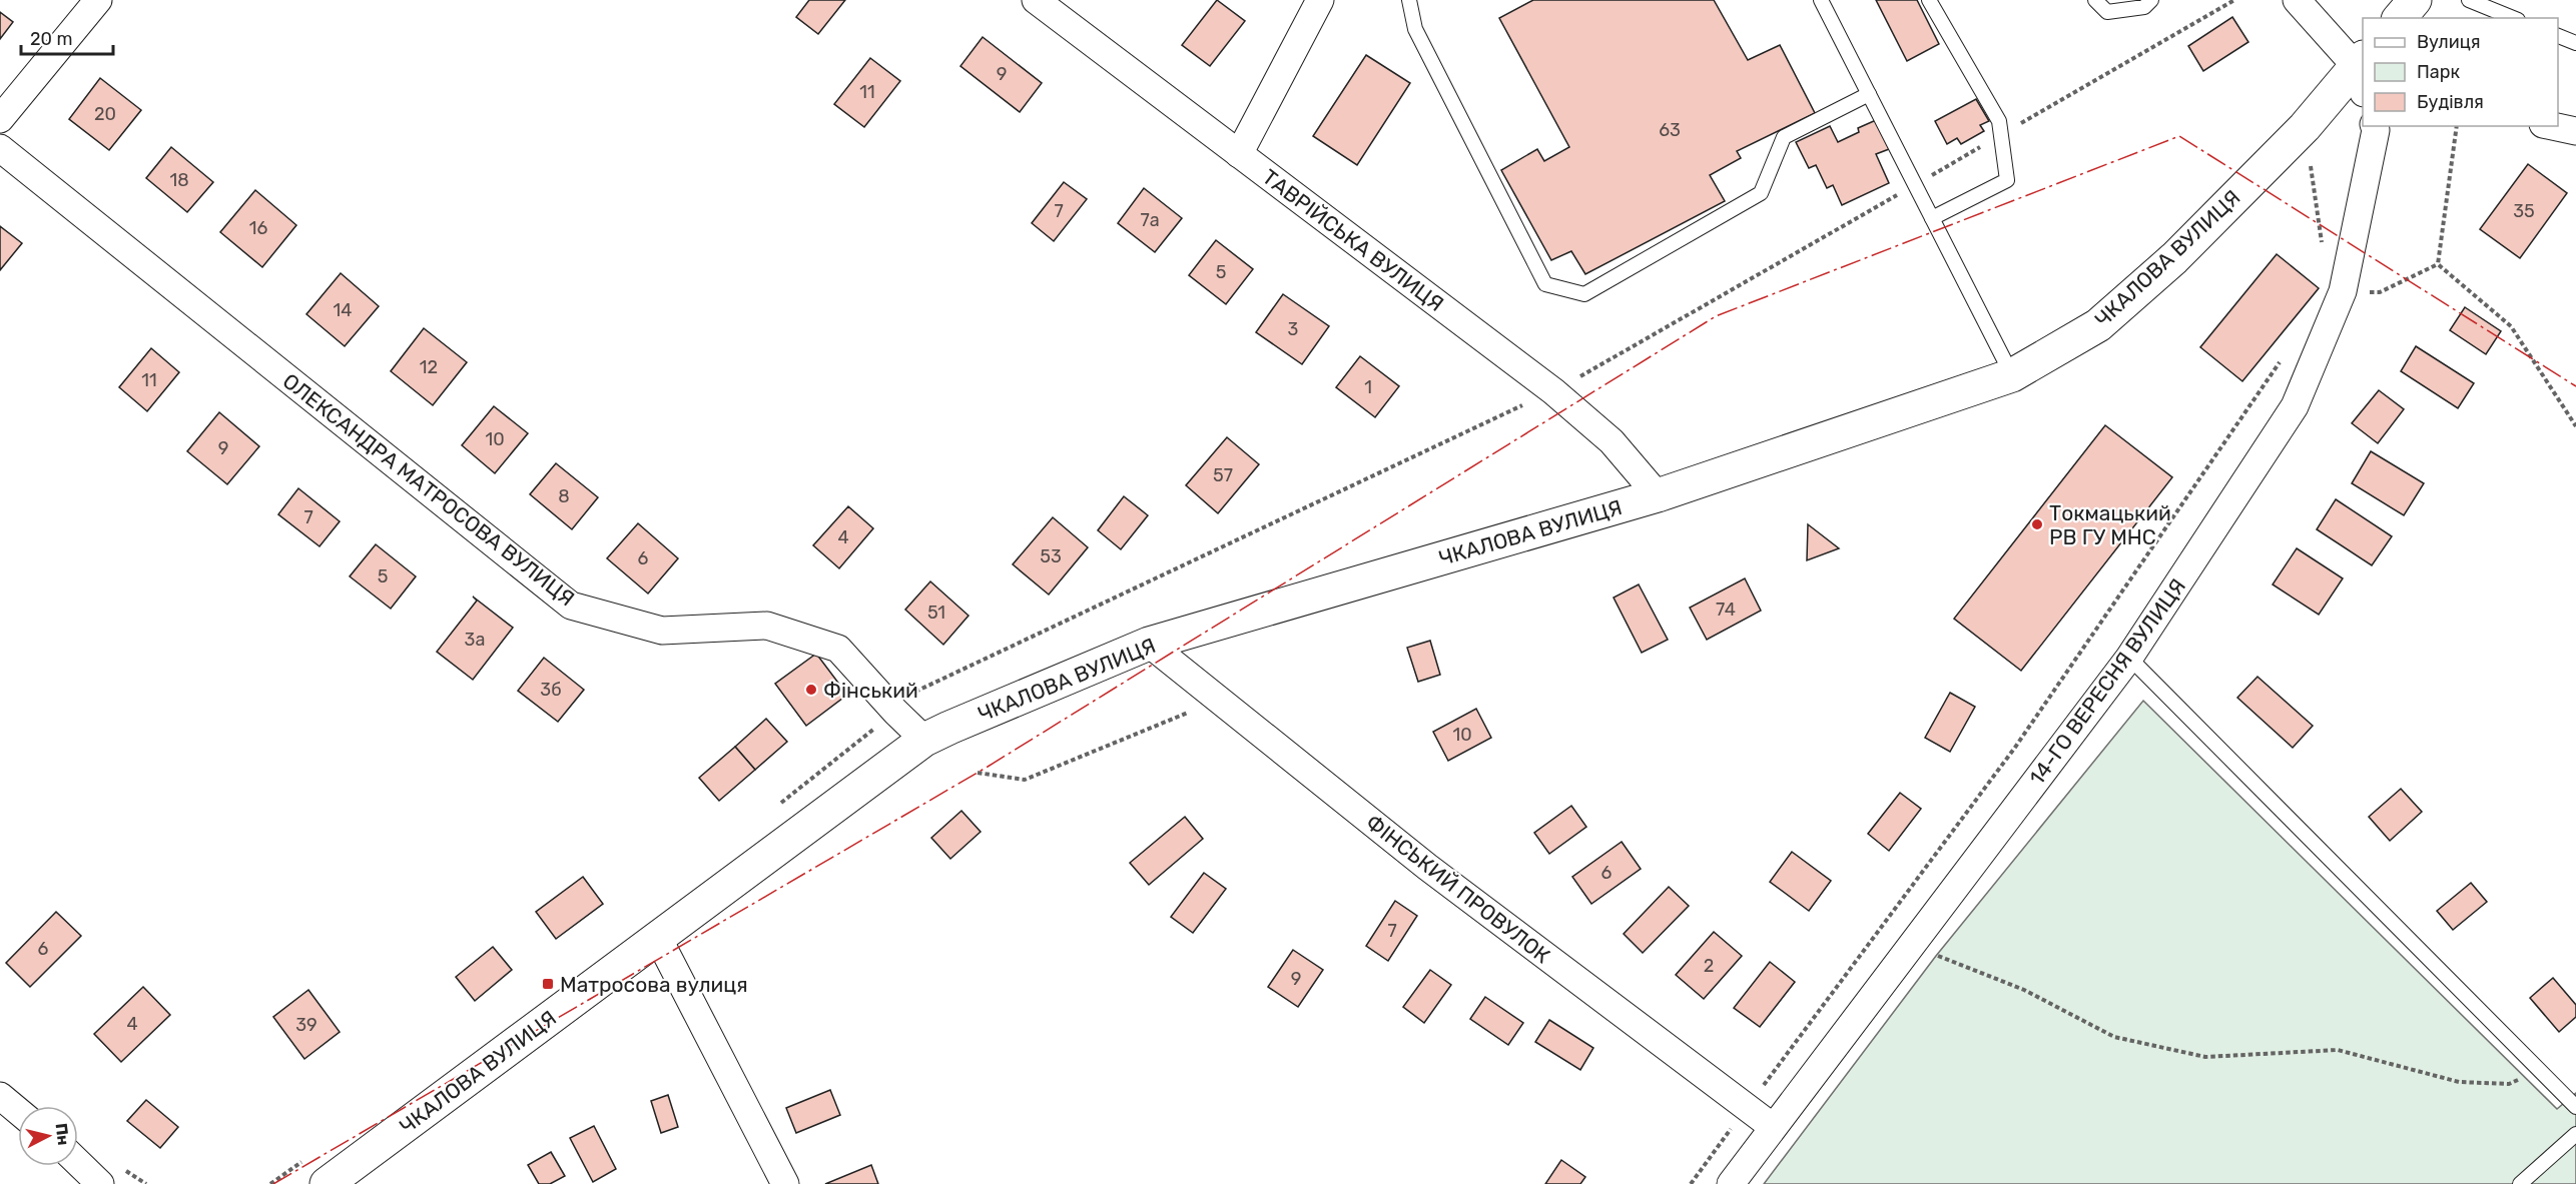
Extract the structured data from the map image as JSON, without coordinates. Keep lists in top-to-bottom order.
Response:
{
  "streets": {
    "main road": ["ЧКАЛОВА ВУЛИЦЯ"],
    "street": [
      "ТАВРІЙСЬКА ВУЛИЦЯ",
      "ОЛЕКСАНДРА МАТРОСОВА ВУЛИЦЯ",
      "14-ГО ВЕРЕСНЯ ВУЛИЦЯ",
      "ФІНСЬКИЙ ПРОВУЛОК"
    ]
  },
  "crossings": [
    ["ТАВРІЙСЬКА ВУЛИЦЯ", "ЧКАЛОВА ВУЛИЦЯ"],
    ["ЧКАЛОВА ВУЛИЦЯ", "ОЛЕКСАНДРА МАТРОСОВА ВУЛИЦЯ"],
    ["ЧКАЛОВА ВУЛИЦЯ", "ФІНСЬКИЙ ПРОВУЛОК"],
    ["14-ГО ВЕРЕСНЯ ВУЛИЦЯ", "ФІНСЬКИЙ ПРОВУЛОК"]
  ],
  "places": {
    "other": ["Токмацький РВ ГУ МНС", "Фінський"],
    "transit": ["Матросова вулиця"]
  },
  "house_numbers": [
    "9",
    "11",
    "20",
    "63",
    "18",
    "7",
    "35",
    "7а",
    "16",
    "5",
    "14",
    "3",
    "12",
    "11",
    "1",
    "10",
    "9",
    "57",
    "8",
    "7",
    "4",
    "53",
    "6",
    "5",
    "74",
    "51",
    "3а",
    "3б",
    "10",
    "6",
    "7",
    "6",
    "2",
    "9",
    "4",
    "39"
  ],
  "legend": ["Вулиця", "Парк", "Будівля"],
  "scale_bar": "20 m",
  "north": "right"
}
